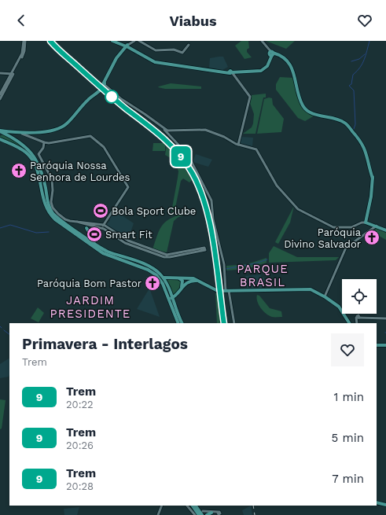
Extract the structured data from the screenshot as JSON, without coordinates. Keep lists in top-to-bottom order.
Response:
{
  "districts": ["PARQUE BRASIL", "JARDIM PRESIDENTE"],
  "places": {
    "church": ["Paróquia Nossa Senhora de Lourdes", "Paróquia Divino Salvador", "Paróquia Bom Pastor"],
    "sports": ["Bola Sport Clube", "Smart Fit"]
  },
  "page": {
    "header": "Viabus",
    "on_map": "9",
    "heading": ["Primavera - Interlagos", "Trem"],
    "list": [
      {
        "mark": "9",
        "name": "Trem",
        "note": "20:22",
        "value": "1 min"
      },
      {
        "mark": "9",
        "name": "Trem",
        "note": "20:26",
        "value": "5 min"
      },
      {
        "mark": "9",
        "name": "Trem",
        "note": "20:28",
        "value": "7 min"
      }
    ]
  }
}
